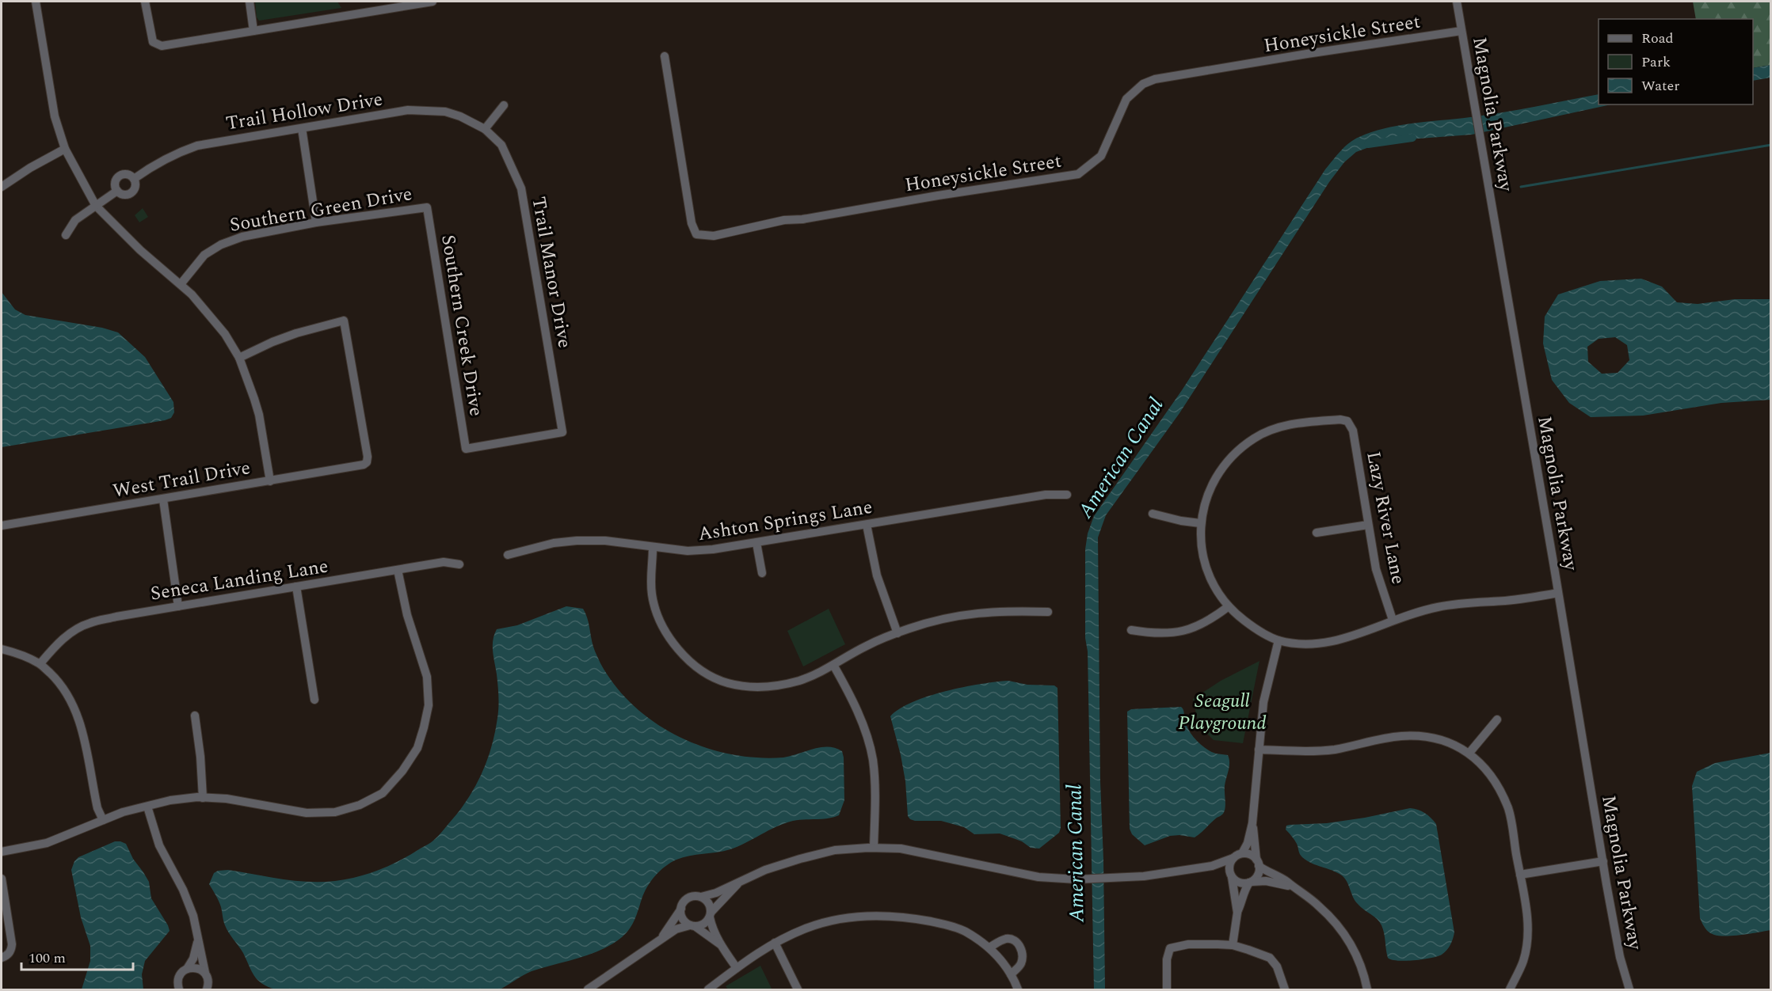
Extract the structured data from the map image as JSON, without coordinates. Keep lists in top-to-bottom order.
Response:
{
  "streets": {
    "street": [
      "Honeysickle Street",
      "Trail Hollow Drive",
      "Magnolia Parkway",
      "Southern Green Drive",
      "Trail Manor Drive",
      "Southern Creek Drive",
      "West Trail Drive",
      "Lazy River Lane",
      "Ashton Springs Lane",
      "Seneca Landing Lane"
    ]
  },
  "crossings": [
    ["Honeysickle Street", "Magnolia Parkway"],
    ["Trail Hollow Drive", "Trail Manor Drive"],
    ["Southern Green Drive", "Southern Creek Drive"],
    ["Trail Manor Drive", "Southern Creek Drive"]
  ],
  "water": ["American Canal"],
  "parks": ["Seagull Playground"],
  "legend": ["Road", "Park", "Water"],
  "scale_bar": "100 m"
}
